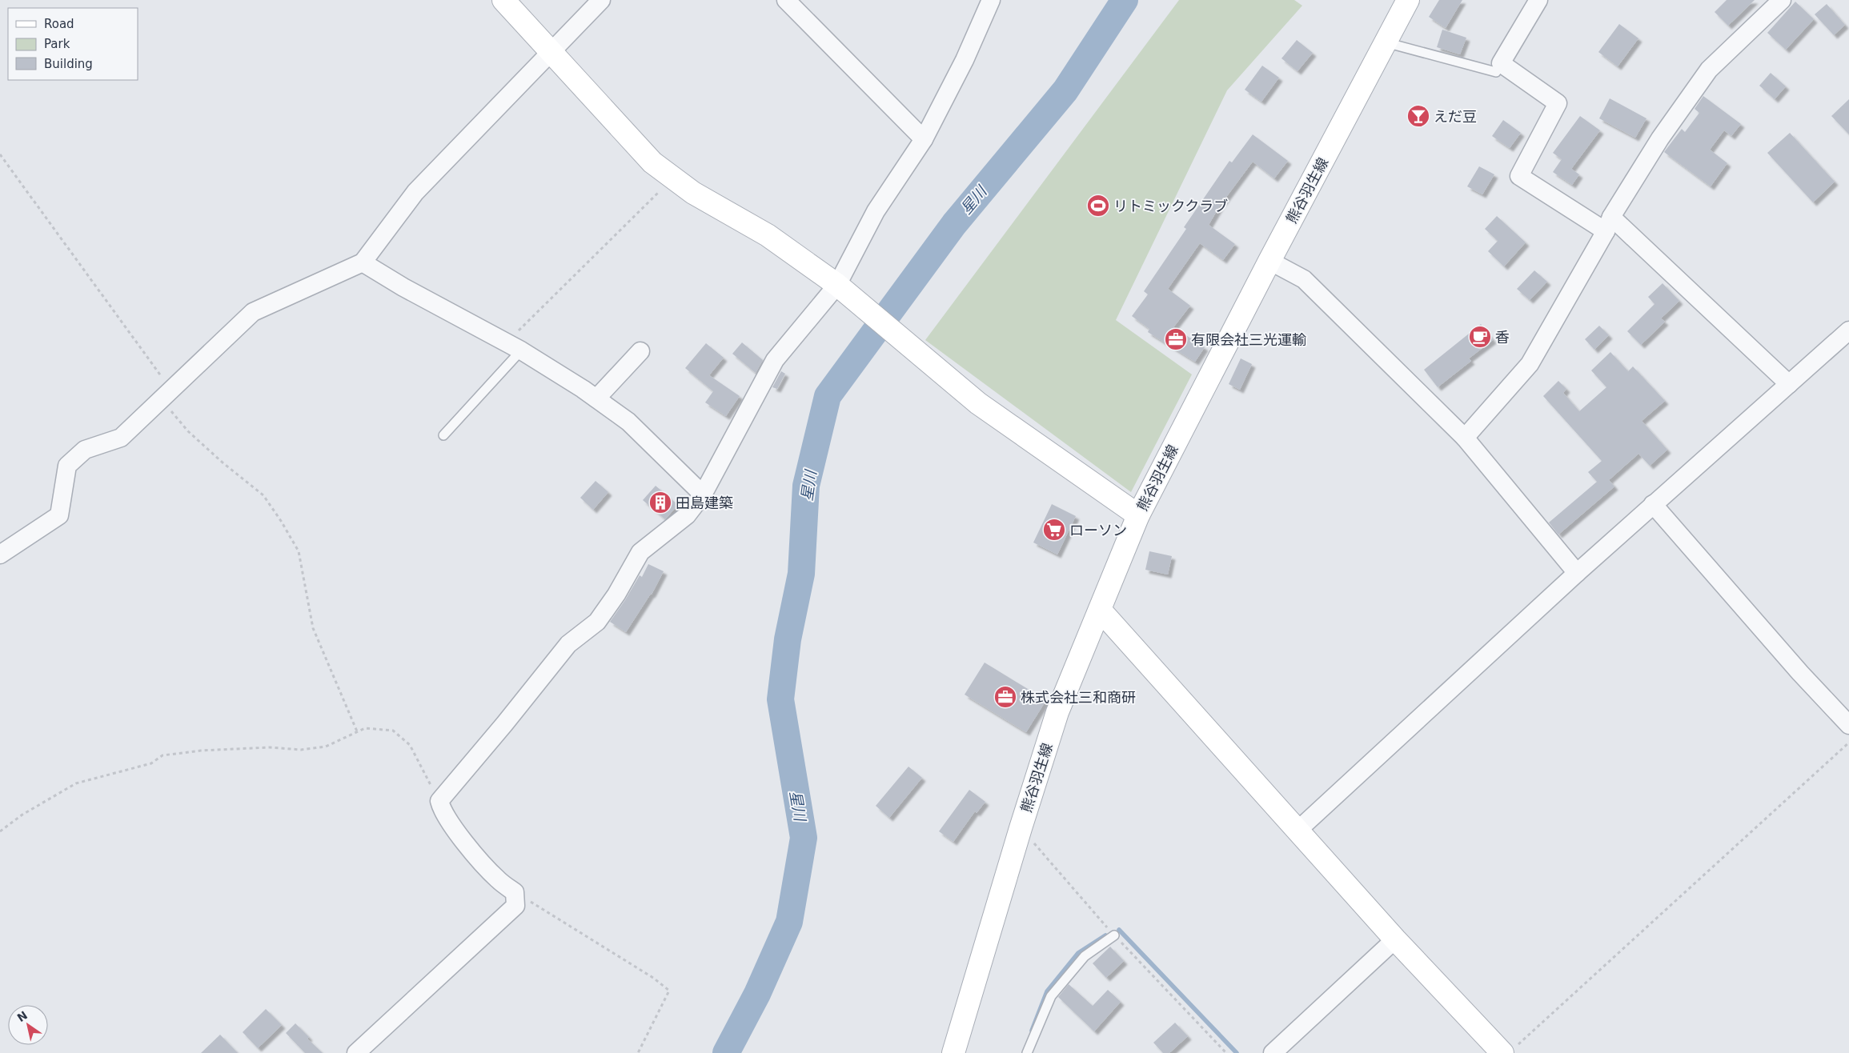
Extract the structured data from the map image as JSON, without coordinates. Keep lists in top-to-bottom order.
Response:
{
  "streets": {
    "street": ["熊谷羽生線"]
  },
  "water": ["星川"],
  "places": {
    "bar": ["えだ豆"],
    "sports": ["リトミッククラブ"],
    "cafe": ["香"],
    "office": ["有限会社三光運輸", "株式会社三和商研"],
    "building": ["田島建築"],
    "supermarket": ["ローソン"]
  },
  "legend": ["Road", "Park", "Building"],
  "north": "top left"
}
